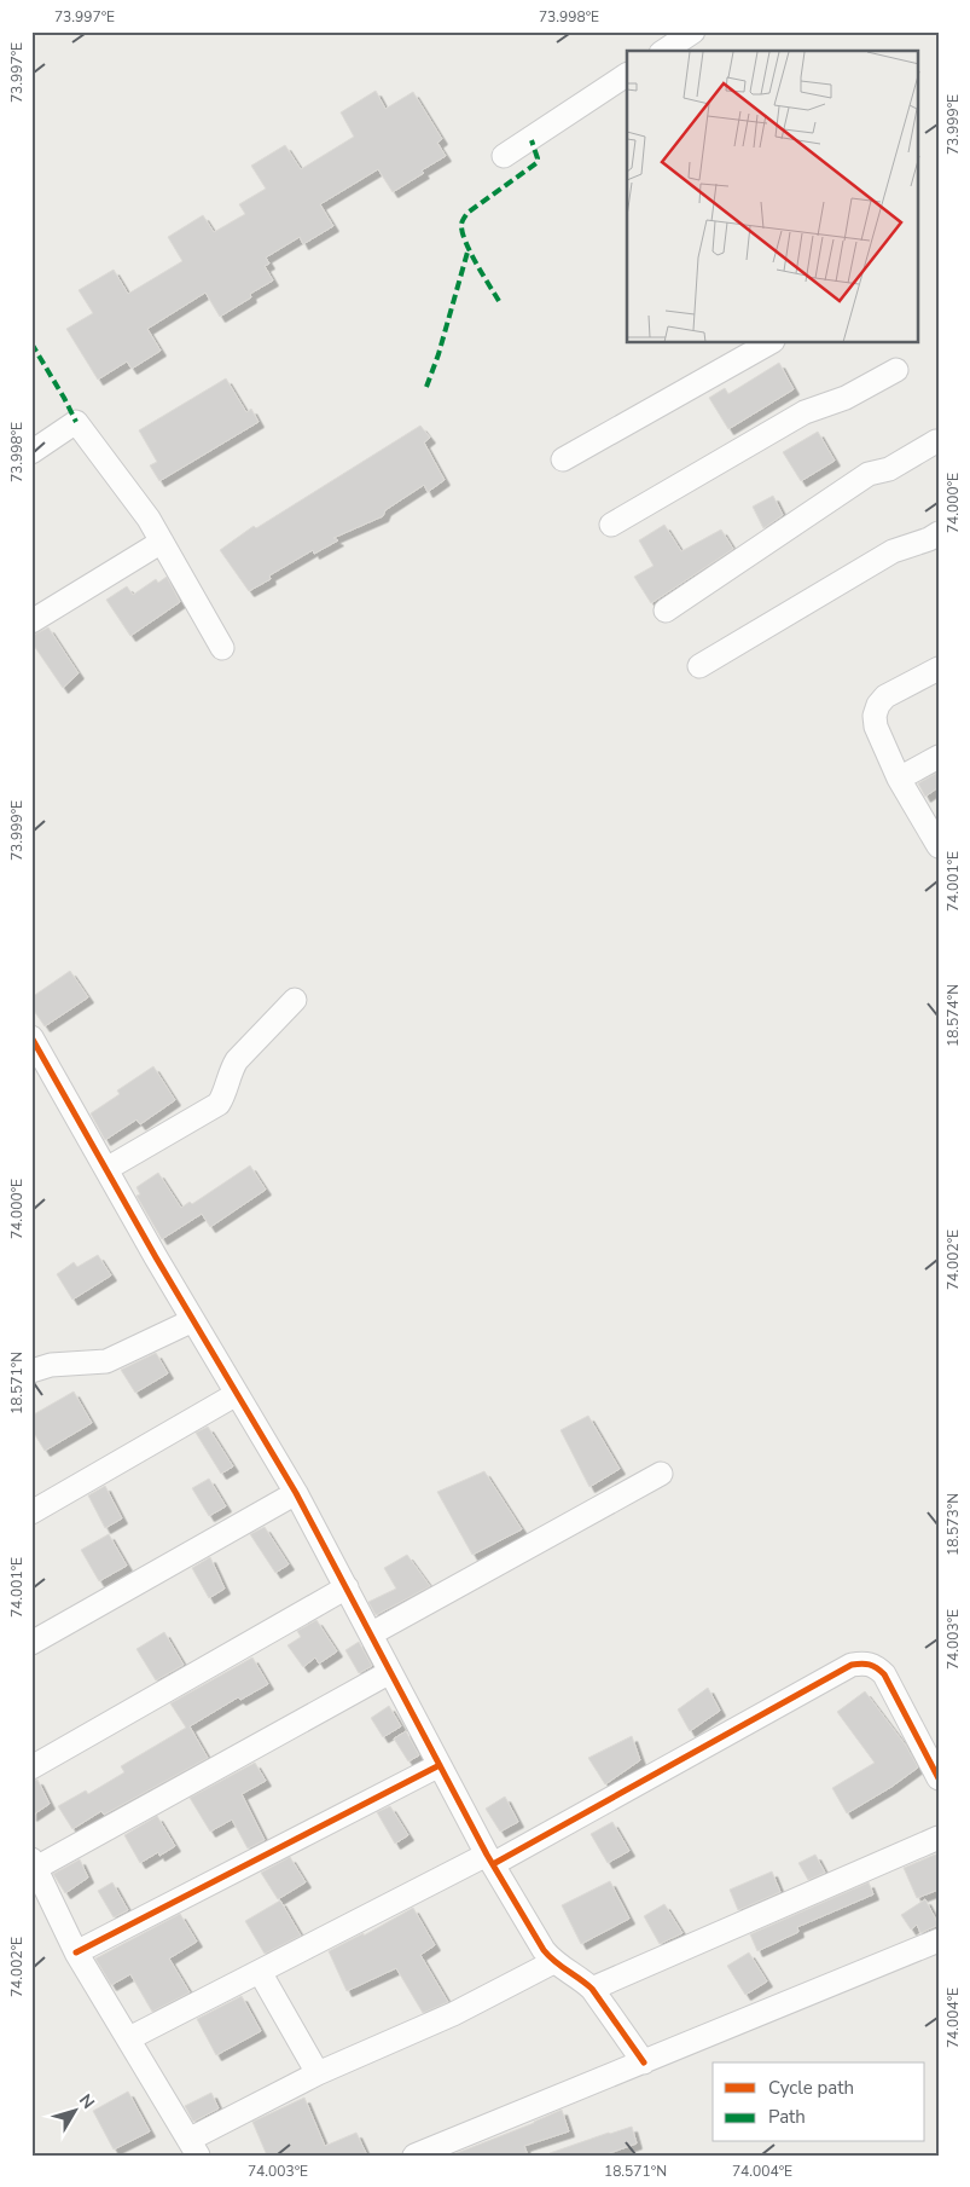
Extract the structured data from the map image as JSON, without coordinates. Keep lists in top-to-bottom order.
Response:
{
  "legend": ["Cycle path", "Path"],
  "north": "top right",
  "coordinates": [
    "73.997°E",
    "73.998°E",
    "73.999°E",
    "74.000°E",
    "74.001°E",
    "18.574°N",
    "74.002°E",
    "18.571°N",
    "18.573°N",
    "74.003°E",
    "74.004°E"
  ]
}
